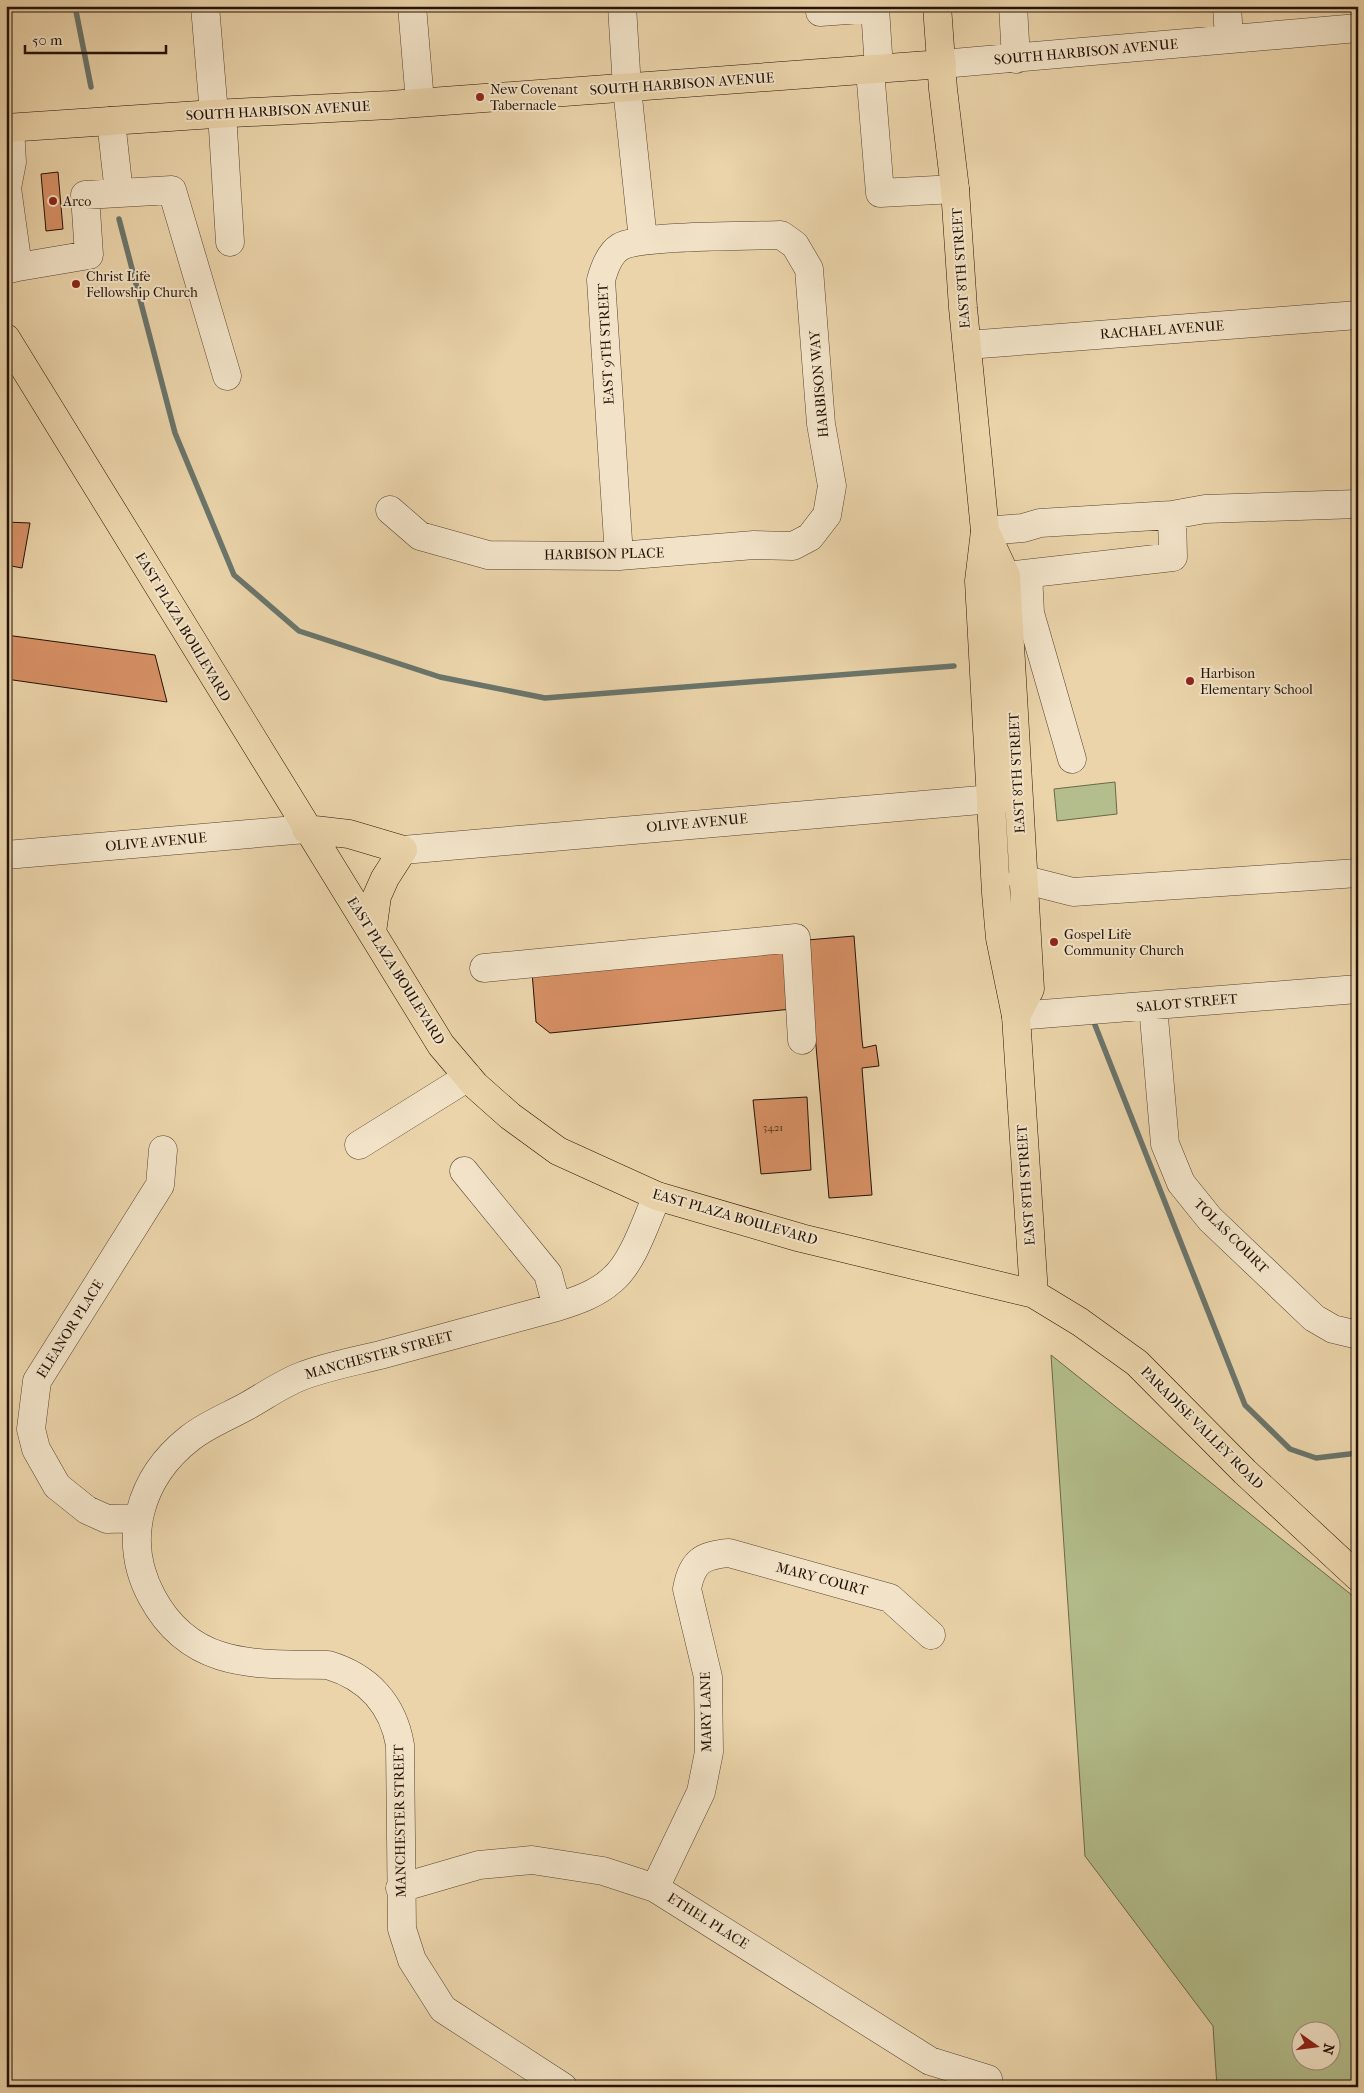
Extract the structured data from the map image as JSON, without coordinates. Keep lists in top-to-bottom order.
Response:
{
  "streets": {
    "main road": [
      "SOUTH HARBISON AVENUE",
      "EAST 8TH STREET",
      "EAST PLAZA BOULEVARD",
      "PARADISE VALLEY ROAD"
    ],
    "street": [
      "RACHAEL AVENUE",
      "EAST 9TH STREET",
      "HARBISON WAY",
      "HARBISON PLACE",
      "OLIVE AVENUE",
      "SALOT STREET",
      "TOLAS COURT",
      "ELEANOR PLACE",
      "MANCHESTER STREET",
      "MARY COURT",
      "MARY LANE",
      "ETHEL PLACE"
    ]
  },
  "crossings": [
    ["SOUTH HARBISON AVENUE", "EAST 8TH STREET"],
    ["EAST 8TH STREET", "RACHAEL AVENUE"],
    ["EAST 8TH STREET", "EAST PLAZA BOULEVARD"],
    ["EAST 8TH STREET", "OLIVE AVENUE"],
    ["EAST 8TH STREET", "SALOT STREET"],
    ["EAST 8TH STREET", "PARADISE VALLEY ROAD"],
    ["EAST 9TH STREET", "HARBISON WAY"],
    ["EAST 9TH STREET", "HARBISON PLACE"],
    ["HARBISON WAY", "HARBISON PLACE"],
    ["EAST PLAZA BOULEVARD", "OLIVE AVENUE"],
    ["EAST PLAZA BOULEVARD", "MANCHESTER STREET"],
    ["EAST PLAZA BOULEVARD", "PARADISE VALLEY ROAD"],
    ["SALOT STREET", "TOLAS COURT"],
    ["ELEANOR PLACE", "MANCHESTER STREET"],
    ["MANCHESTER STREET", "ETHEL PLACE"],
    ["MARY COURT", "MARY LANE"],
    ["MARY LANE", "ETHEL PLACE"]
  ],
  "places": [
    "New Covenant Tabernacle",
    "Arco",
    "Christ Life Fellowship Church",
    "Harbison Elementary School",
    "Gospel Life Community Church"
  ],
  "house_numbers": ["3421"],
  "scale_bar": "50 m",
  "north": "right"
}
